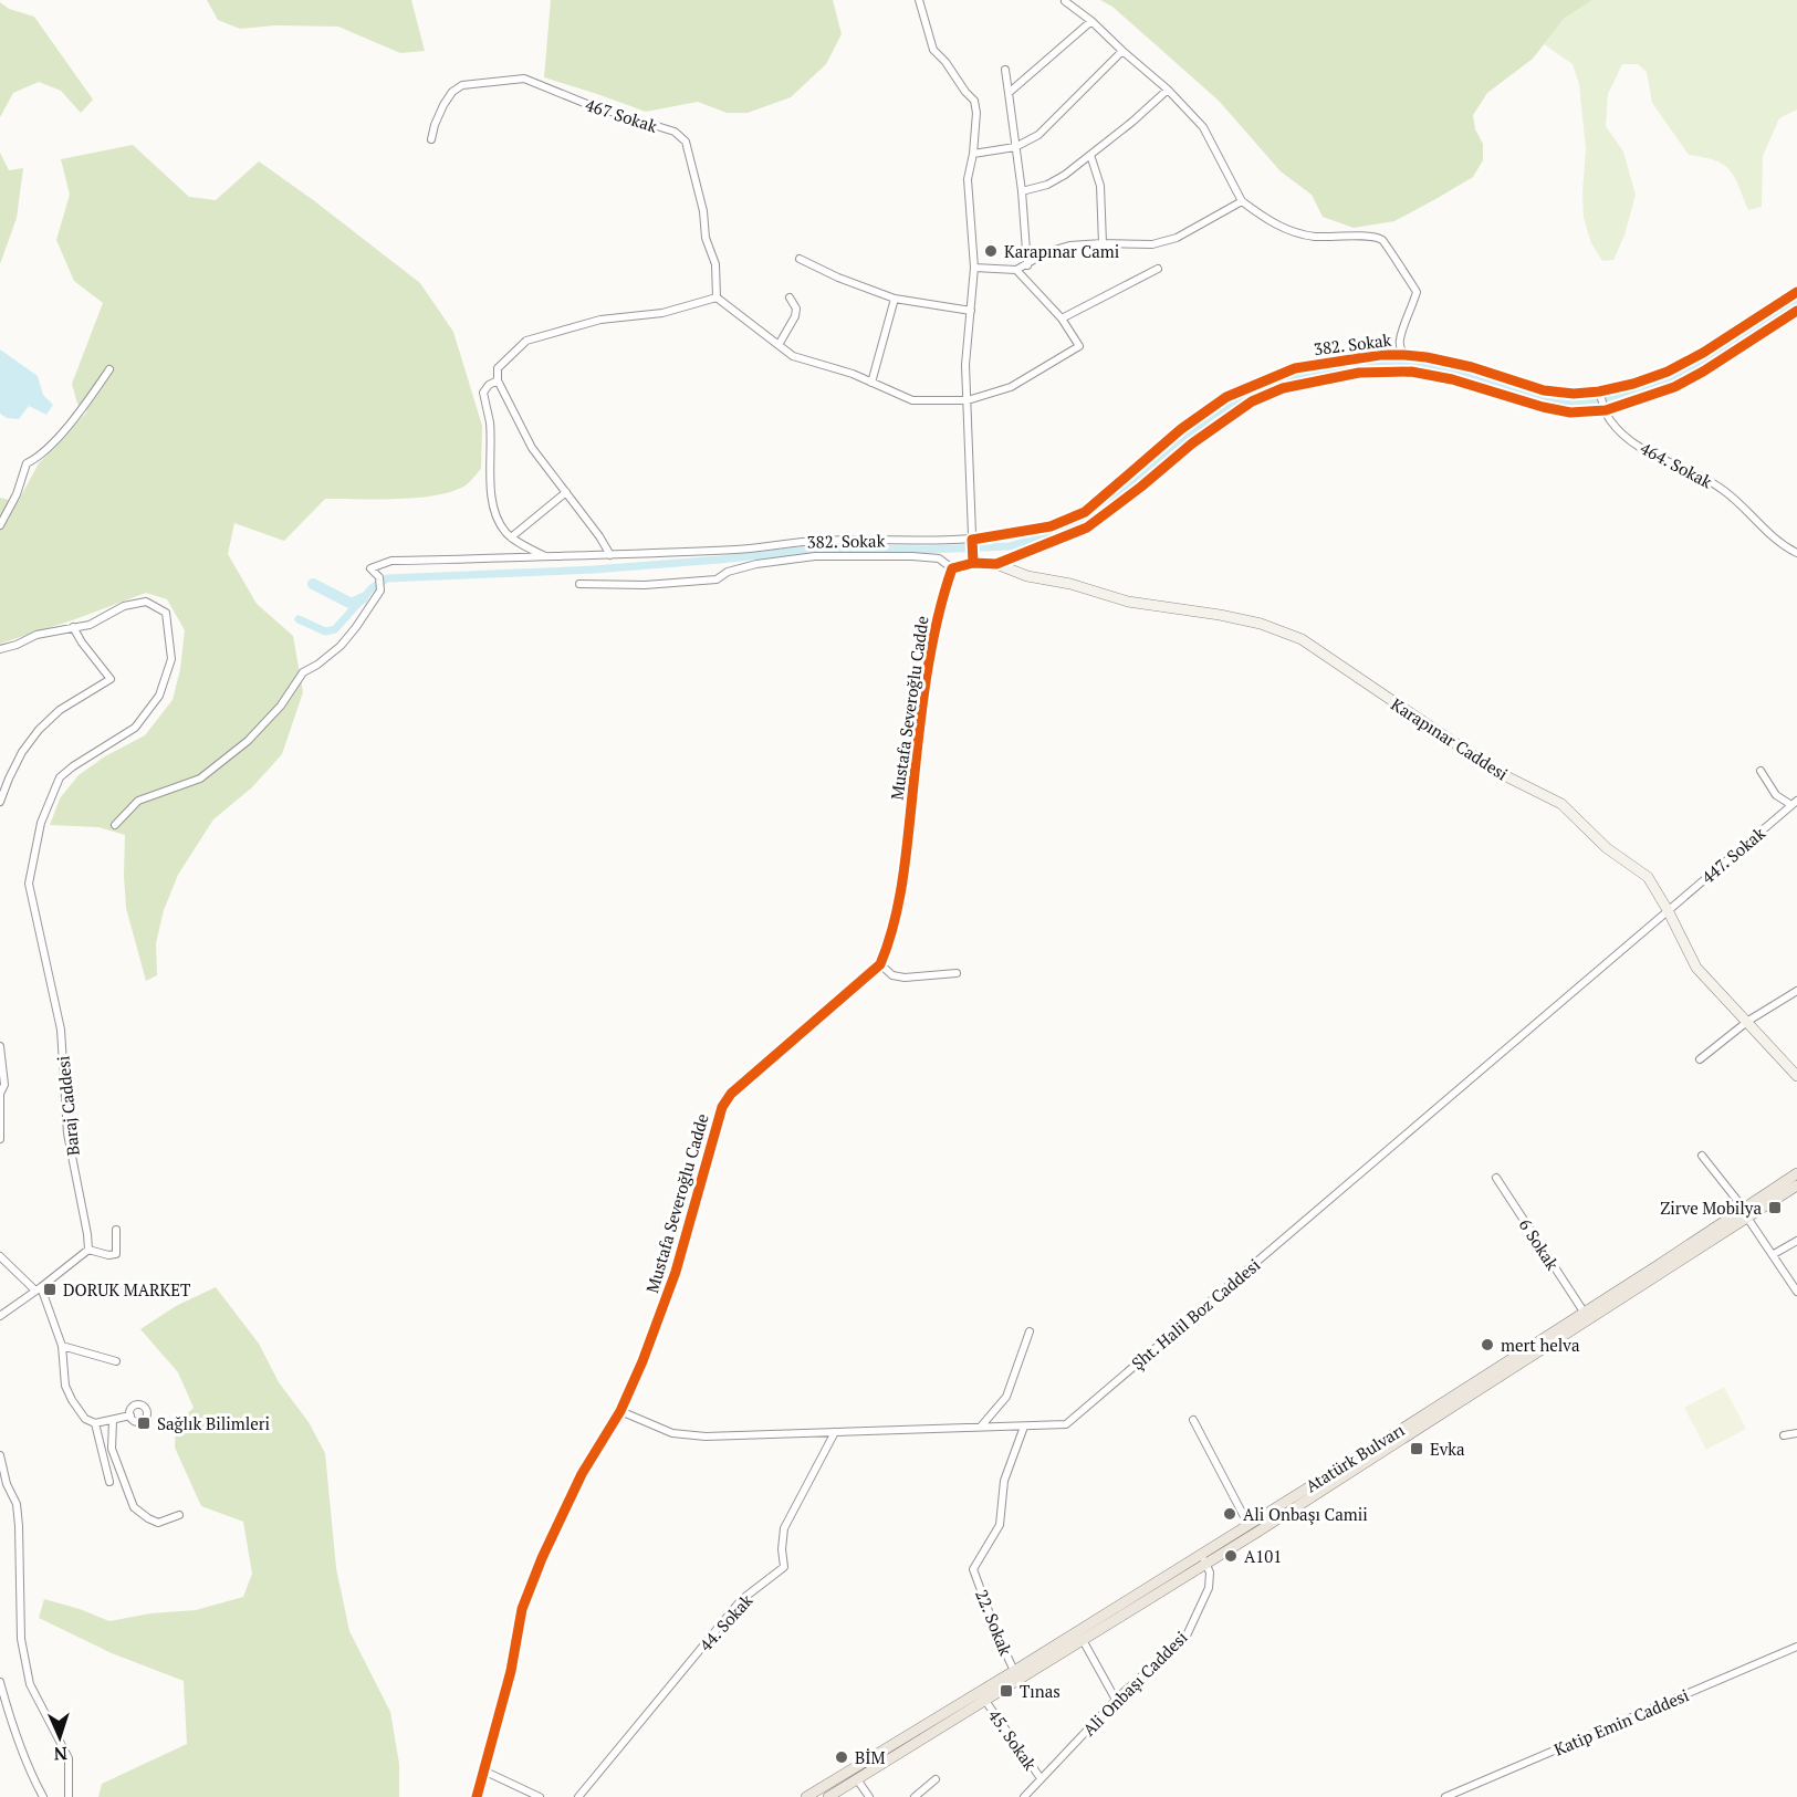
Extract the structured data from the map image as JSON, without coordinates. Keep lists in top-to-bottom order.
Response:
{
  "streets": {
    "main road": ["Atatürk Bulvarı"],
    "street": [
      "467 Sokak",
      "382. Sokak",
      "464. Sokak",
      "Mustafa Severoğlu Cadde",
      "Karapınar Caddesi",
      "447. Sokak",
      "Baraj Caddesi",
      "6 Sokak",
      "Şht. Halil Boz Caddesi",
      "44. Sokak",
      "22. Sokak",
      "Ali Onbaşı Caddesi",
      "Katip Emin Caddesi",
      "45. Sokak"
    ]
  },
  "crossings": [
    ["382. Sokak", "464. Sokak"],
    ["Mustafa Severoğlu Cadde", "Şht. Halil Boz Caddesi"],
    ["Karapınar Caddesi", "447. Sokak"],
    ["Karapınar Caddesi", "Şht. Halil Boz Caddesi"],
    ["447. Sokak", "Şht. Halil Boz Caddesi"],
    ["6 Sokak", "Atatürk Bulvarı"],
    ["Şht. Halil Boz Caddesi", "44. Sokak"],
    ["Şht. Halil Boz Caddesi", "22. Sokak"],
    ["Atatürk Bulvarı", "22. Sokak"],
    ["Atatürk Bulvarı", "Ali Onbaşı Caddesi"],
    ["Atatürk Bulvarı", "45. Sokak"],
    ["Ali Onbaşı Caddesi", "45. Sokak"]
  ],
  "places": {
    "other": [
      "Karapınar Cami",
      "mert helva",
      "Ali Onbaşı Camii",
      "A101",
      "BİM"
    ],
    "transit": [
      "Zirve Mobilya",
      "DORUK MARKET",
      "Sağlık Bilimleri",
      "Evka",
      "Tınas"
    ]
  },
  "north": "bottom"
}
